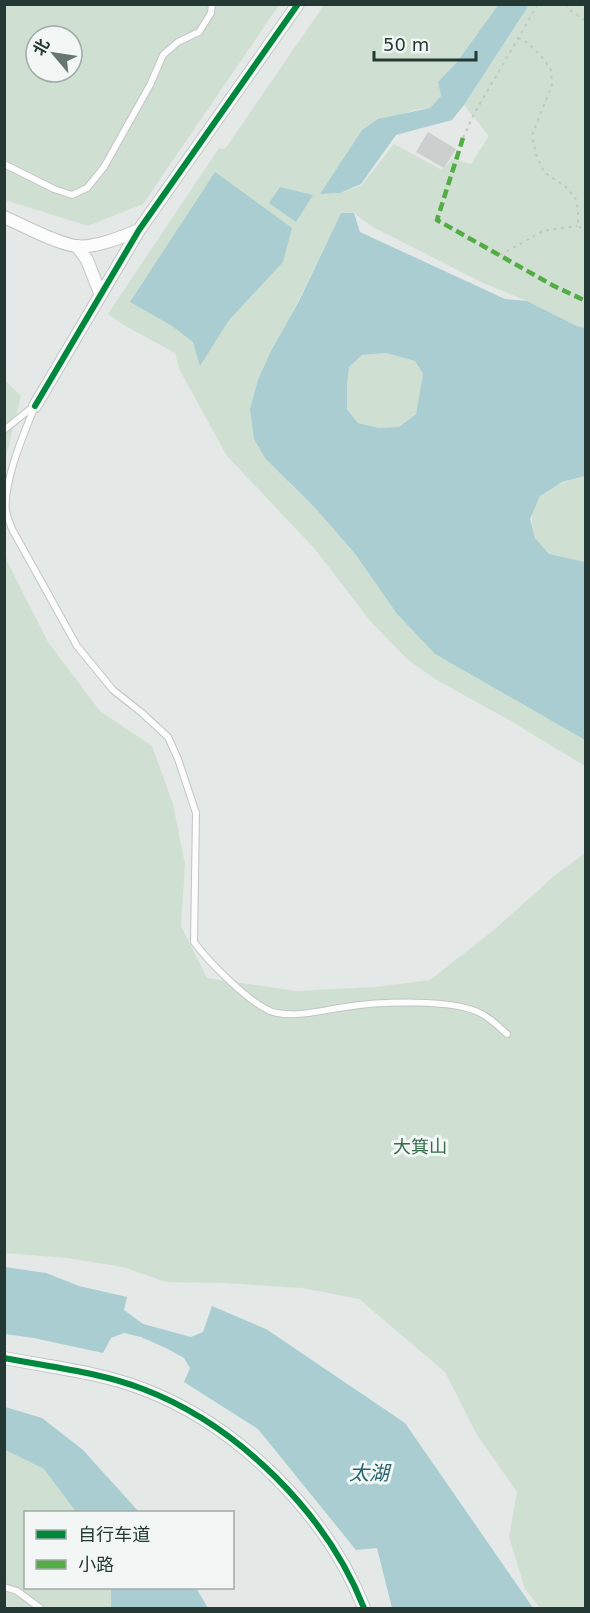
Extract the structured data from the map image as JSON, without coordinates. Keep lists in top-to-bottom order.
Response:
{
  "water": ["太湖"],
  "parks": ["大箕山"],
  "legend": ["自行车道", "小路"],
  "scale_bar": "50 m",
  "north": "top left"
}
